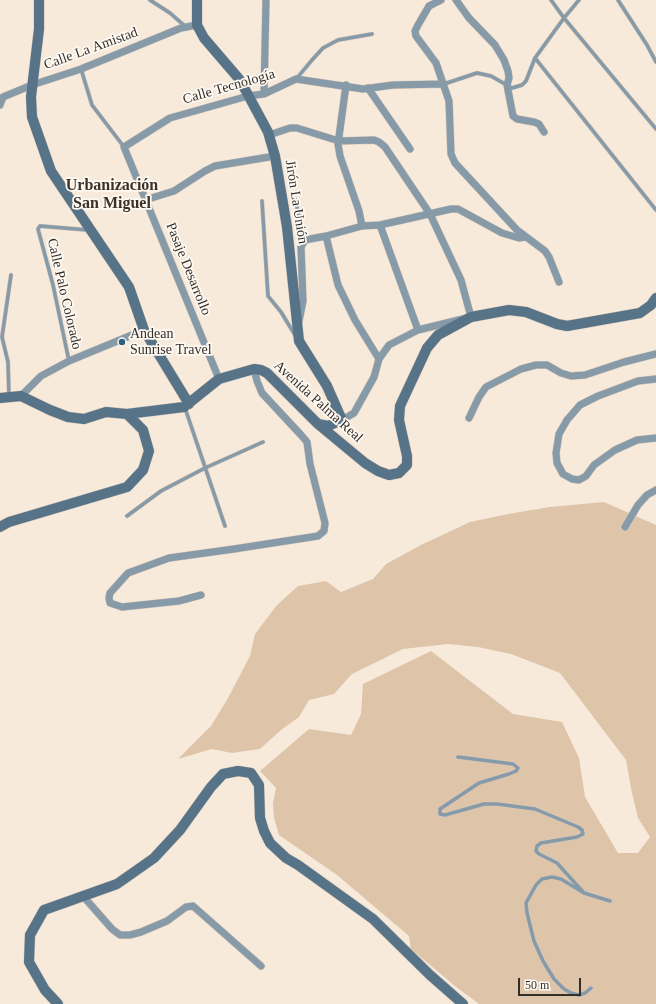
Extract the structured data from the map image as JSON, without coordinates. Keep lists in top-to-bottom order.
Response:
{
  "streets": {
    "main road": ["Jirón La Unión", "Avenida Palma Real"],
    "street": ["Calle La Amistad", "Calle Tecnología", "Pasaje Desarrollo"],
    "lane": ["Calle Palo Colorado"]
  },
  "crossings": [
    ["Calle La Amistad", "Jirón La Unión"],
    ["Calle Tecnología", "Jirón La Unión"],
    ["Calle Tecnología", "Pasaje Desarrollo"],
    ["Pasaje Desarrollo", "Avenida Palma Real"]
  ],
  "districts": ["Urbanización San Miguel"],
  "places": ["Andean Sunrise Travel"],
  "scale_bar": "50 m"
}
